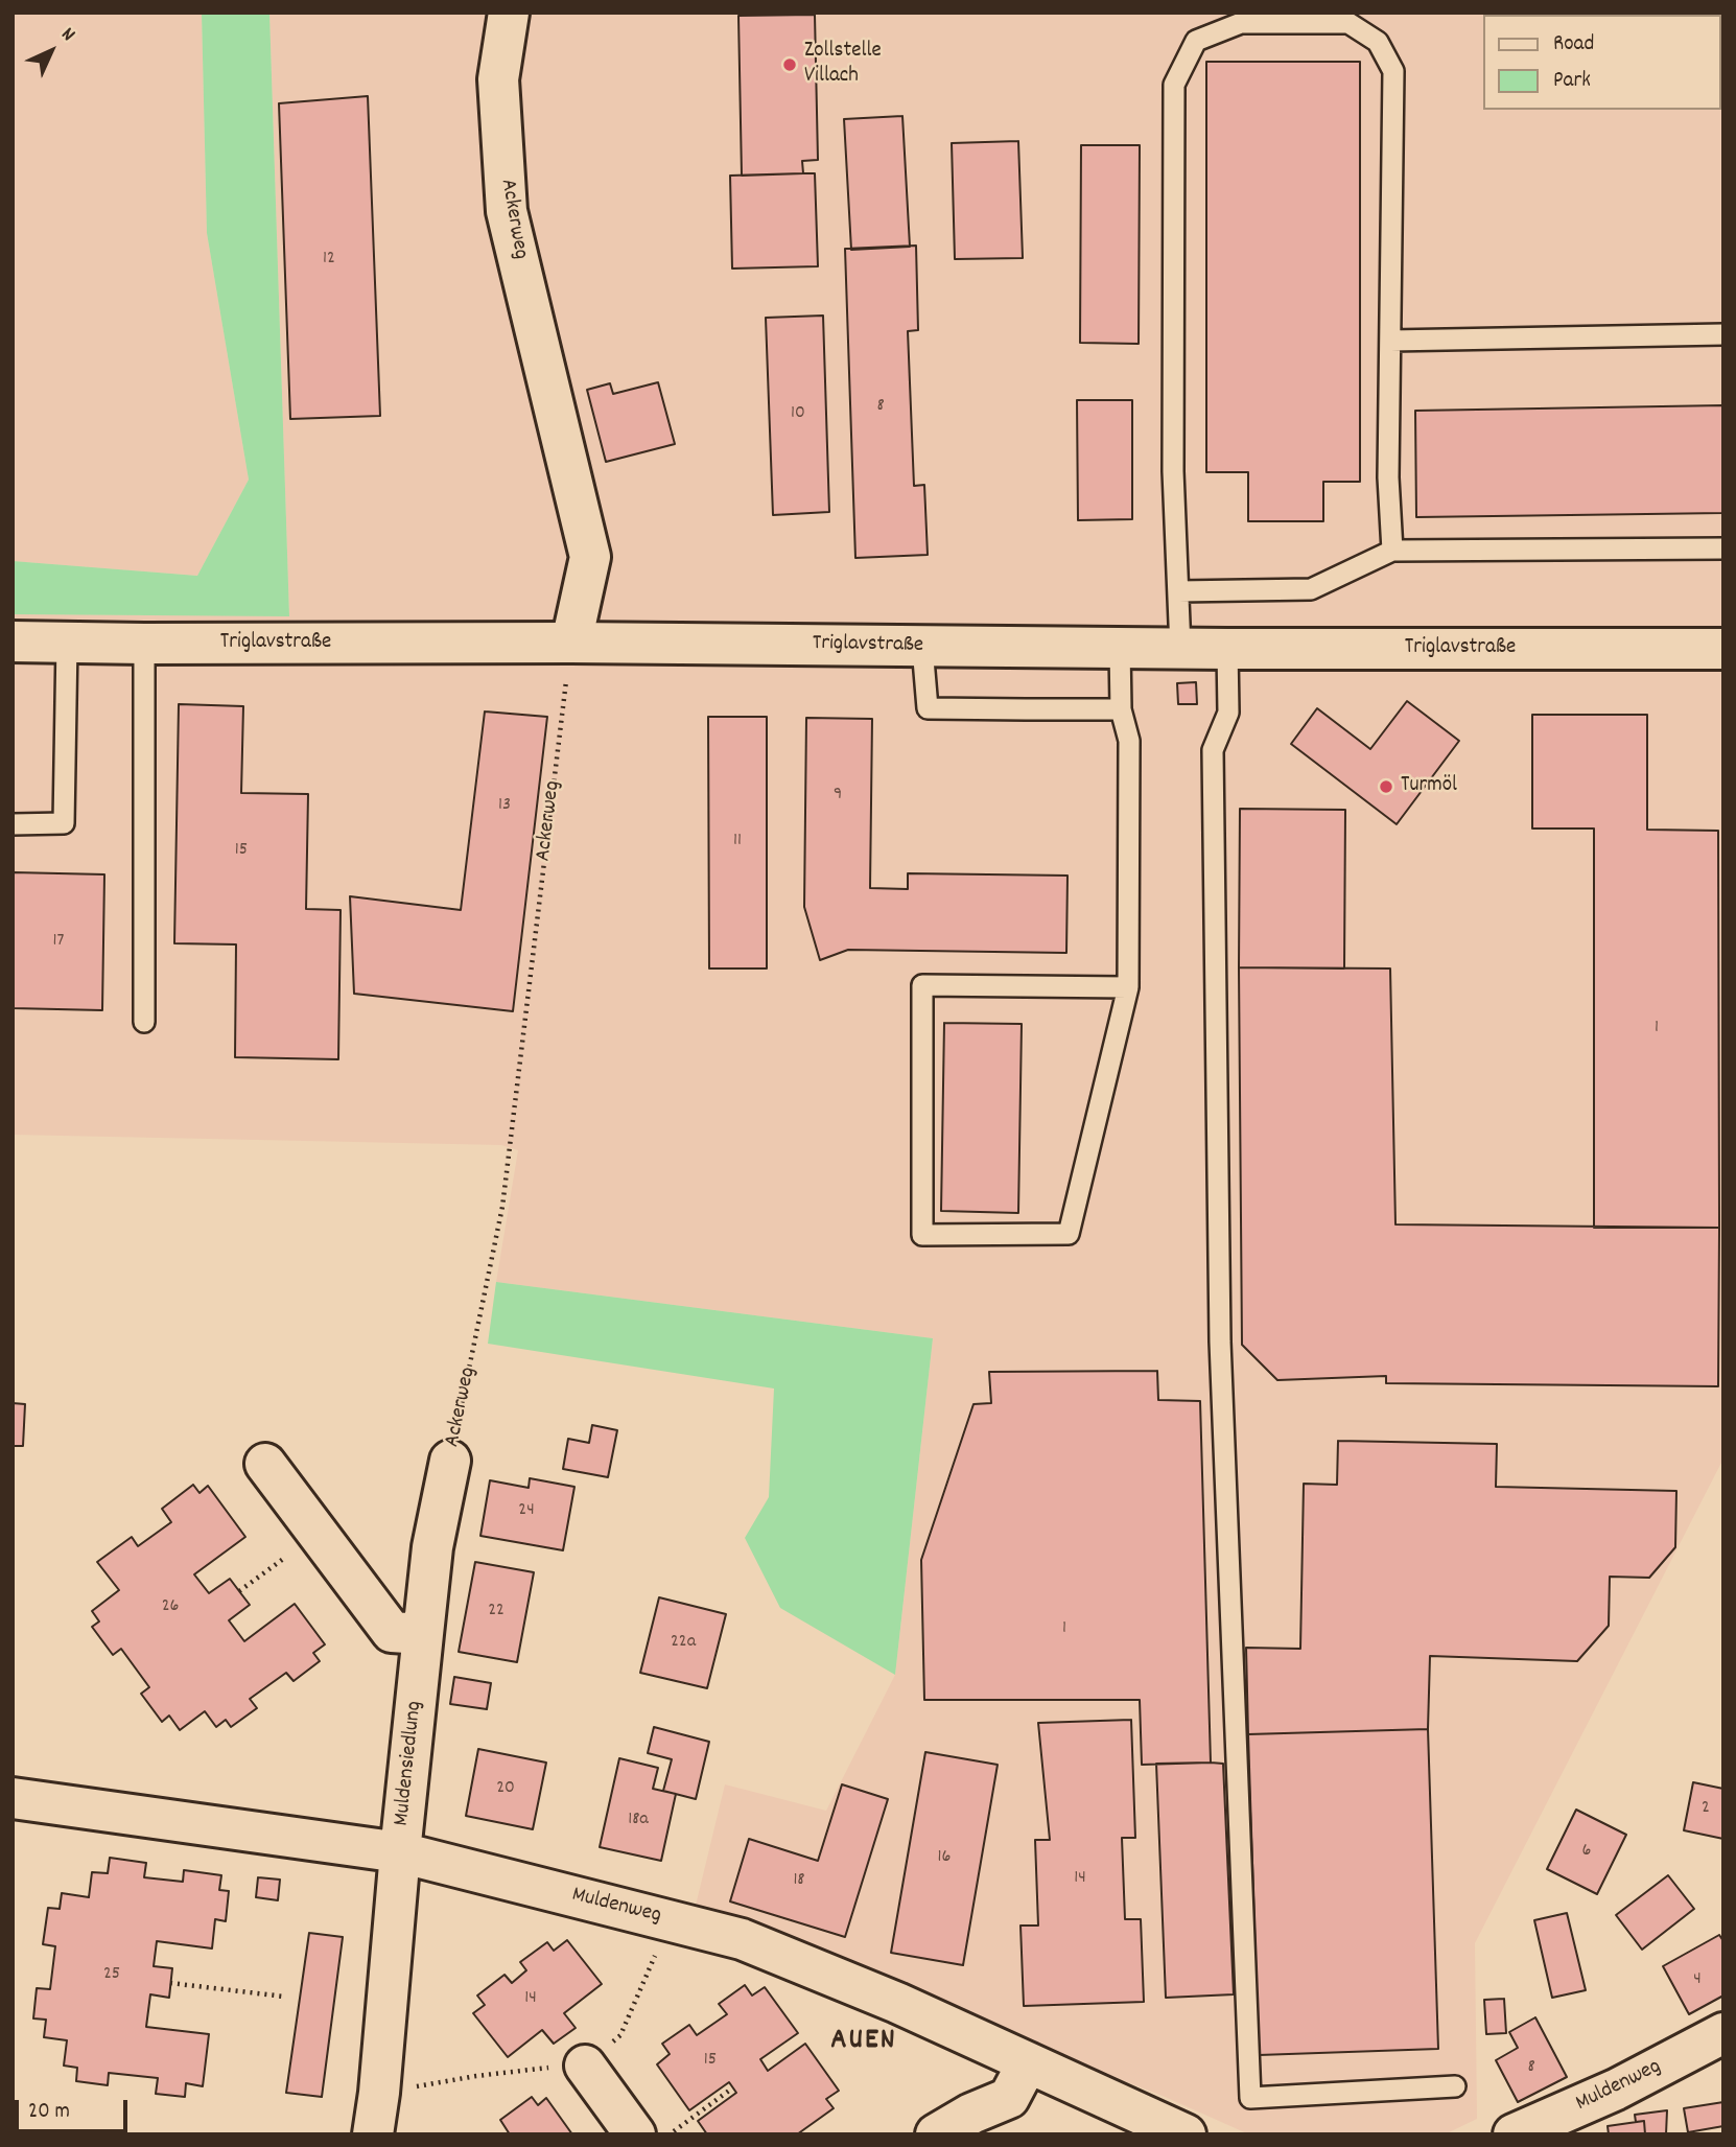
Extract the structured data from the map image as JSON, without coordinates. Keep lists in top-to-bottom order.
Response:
{
  "streets": {
    "street": [
      "Ackerweg",
      "Triglavstraße",
      "Muldensiedlung",
      "Muldenweg"
    ]
  },
  "crossings": [
    ["Ackerweg", "Triglavstraße"],
    ["Ackerweg", "Muldensiedlung"],
    ["Muldensiedlung", "Muldenweg"]
  ],
  "districts": ["AUEN"],
  "places": ["Zollstelle Villach", "Turmöl"],
  "house_numbers": [
    "12",
    "8",
    "10",
    "9",
    "13",
    "11",
    "15",
    "17",
    "1",
    "24",
    "26",
    "22",
    "1",
    "22a",
    "20",
    "2",
    "18a",
    "6",
    "16",
    "14",
    "18",
    "25",
    "4",
    "14",
    "15",
    "8"
  ],
  "legend": ["Road", "Park"],
  "scale_bar": "20 m",
  "north": "top right"
}
